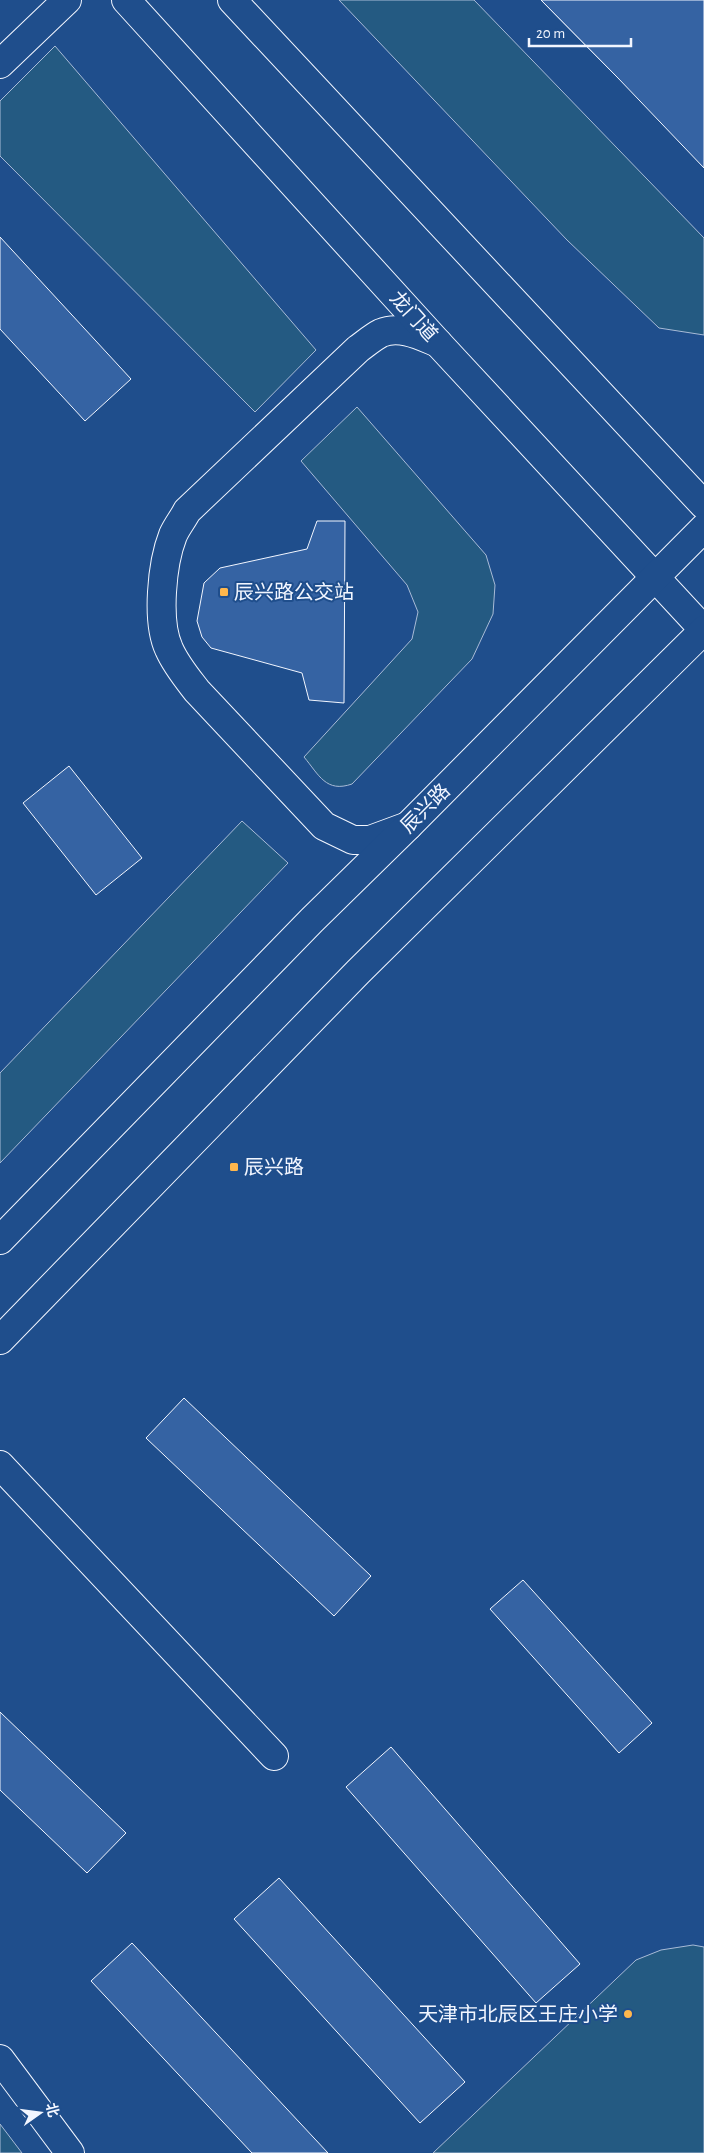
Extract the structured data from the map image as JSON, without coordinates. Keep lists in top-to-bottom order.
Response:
{
  "streets": {
    "main road": ["龙门道", "辰兴路"]
  },
  "crossings": [
    ["龙门道", "辰兴路"]
  ],
  "places": {
    "transit": ["辰兴路公交站", "辰兴路"],
    "other": ["天津市北辰区王庄小学"]
  },
  "scale_bar": "20 m",
  "north": "right"
}
